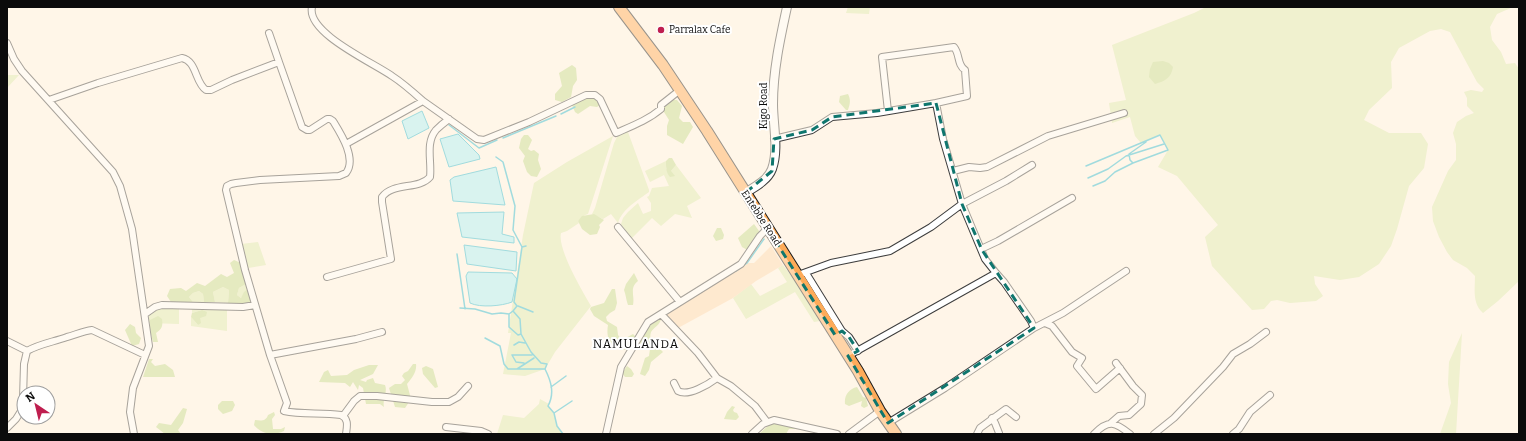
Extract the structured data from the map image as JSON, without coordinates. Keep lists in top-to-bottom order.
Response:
{
  "streets": {
    "main road": ["Entebbe Road"],
    "street": ["Kigo Road"]
  },
  "crossings": [
    ["Kigo Road", "Entebbe Road"]
  ],
  "districts": ["NAMULANDA"],
  "places": ["Parralax Cafe"],
  "north": "top left"
}
